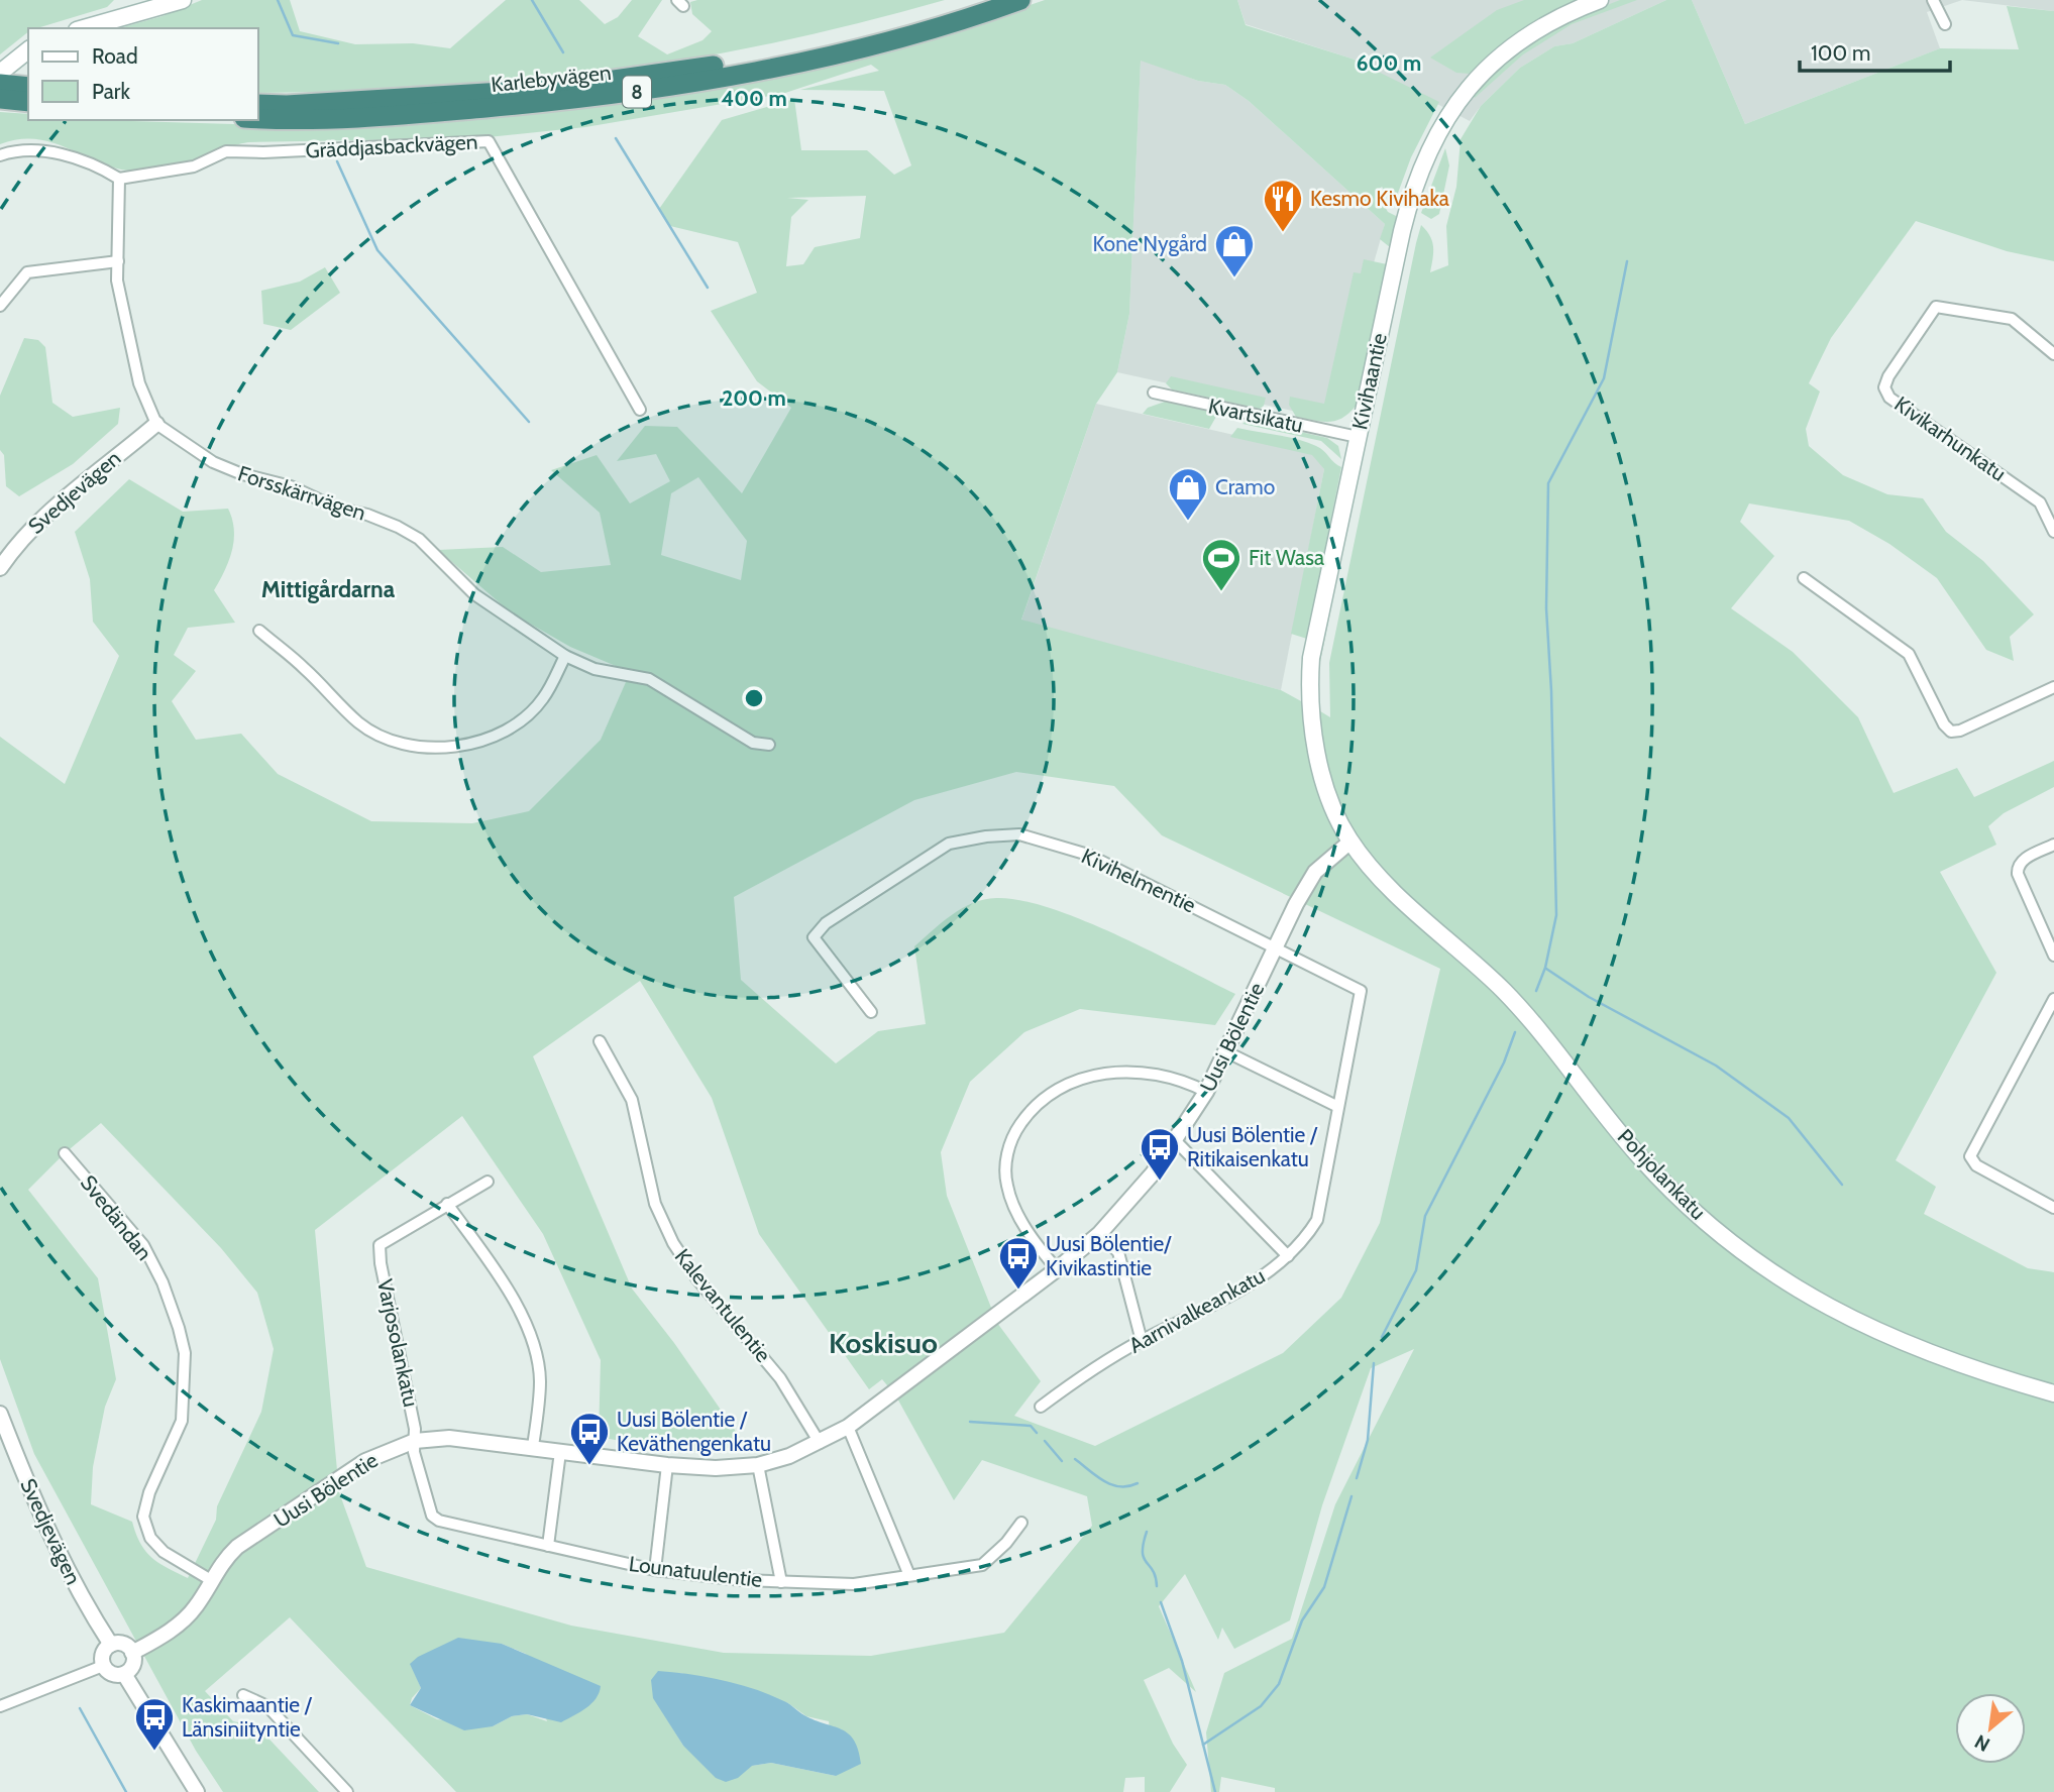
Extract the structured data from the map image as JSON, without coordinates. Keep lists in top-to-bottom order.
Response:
{
  "streets": {
    "highway": ["Karlebyvägen", "8"],
    "main road": ["Kivihaantie", "Pohjolankatu"],
    "street": [
      "Gräddjasbackvägen",
      "Kvartsikatu",
      "Kivikarhunkatu",
      "Svedjevägen",
      "Forsskärrvägen",
      "Kivihelmentie",
      "Uusi Bölentie",
      "Svedändan",
      "Kalevantulentie",
      "Aarnivalkeankatu",
      "Varjosolankatu",
      "Lounatuulentie"
    ]
  },
  "crossings": [
    ["Kivihaantie", "Kvartsikatu"],
    ["Kivihaantie", "Uusi Bölentie"],
    ["Kivihaantie", "Pohjolankatu"],
    ["Svedjevägen", "Forsskärrvägen"],
    ["Svedjevägen", "Uusi Bölentie"],
    ["Kivihelmentie", "Uusi Bölentie"],
    ["Kivihelmentie", "Aarnivalkeankatu"],
    ["Uusi Bölentie", "Pohjolankatu"],
    ["Uusi Bölentie", "Svedändan"],
    ["Uusi Bölentie", "Kalevantulentie"],
    ["Uusi Bölentie", "Aarnivalkeankatu"],
    ["Uusi Bölentie", "Varjosolankatu"],
    ["Uusi Bölentie", "Lounatuulentie"],
    ["Varjosolankatu", "Lounatuulentie"]
  ],
  "districts": ["Mittigårdarna", "Koskisuo"],
  "places": {
    "restaurant": ["Kesmo Kivihaka"],
    "shop": ["Kone Nygård", "Cramo"],
    "sports": ["Fit Wasa"],
    "bus stop": [
      "Uusi Bölentie / Ritikaisenkatu",
      "Uusi Bölentie/ Kivikastintie",
      "Uusi Bölentie / Keväthengenkatu",
      "Kaskimaantie / Länsiniityntie"
    ]
  },
  "legend": ["Road", "Park"],
  "scale_bar": "100 m",
  "north": "bottom left",
  "rings": ["600 m", "400 m", "200 m"]
}
